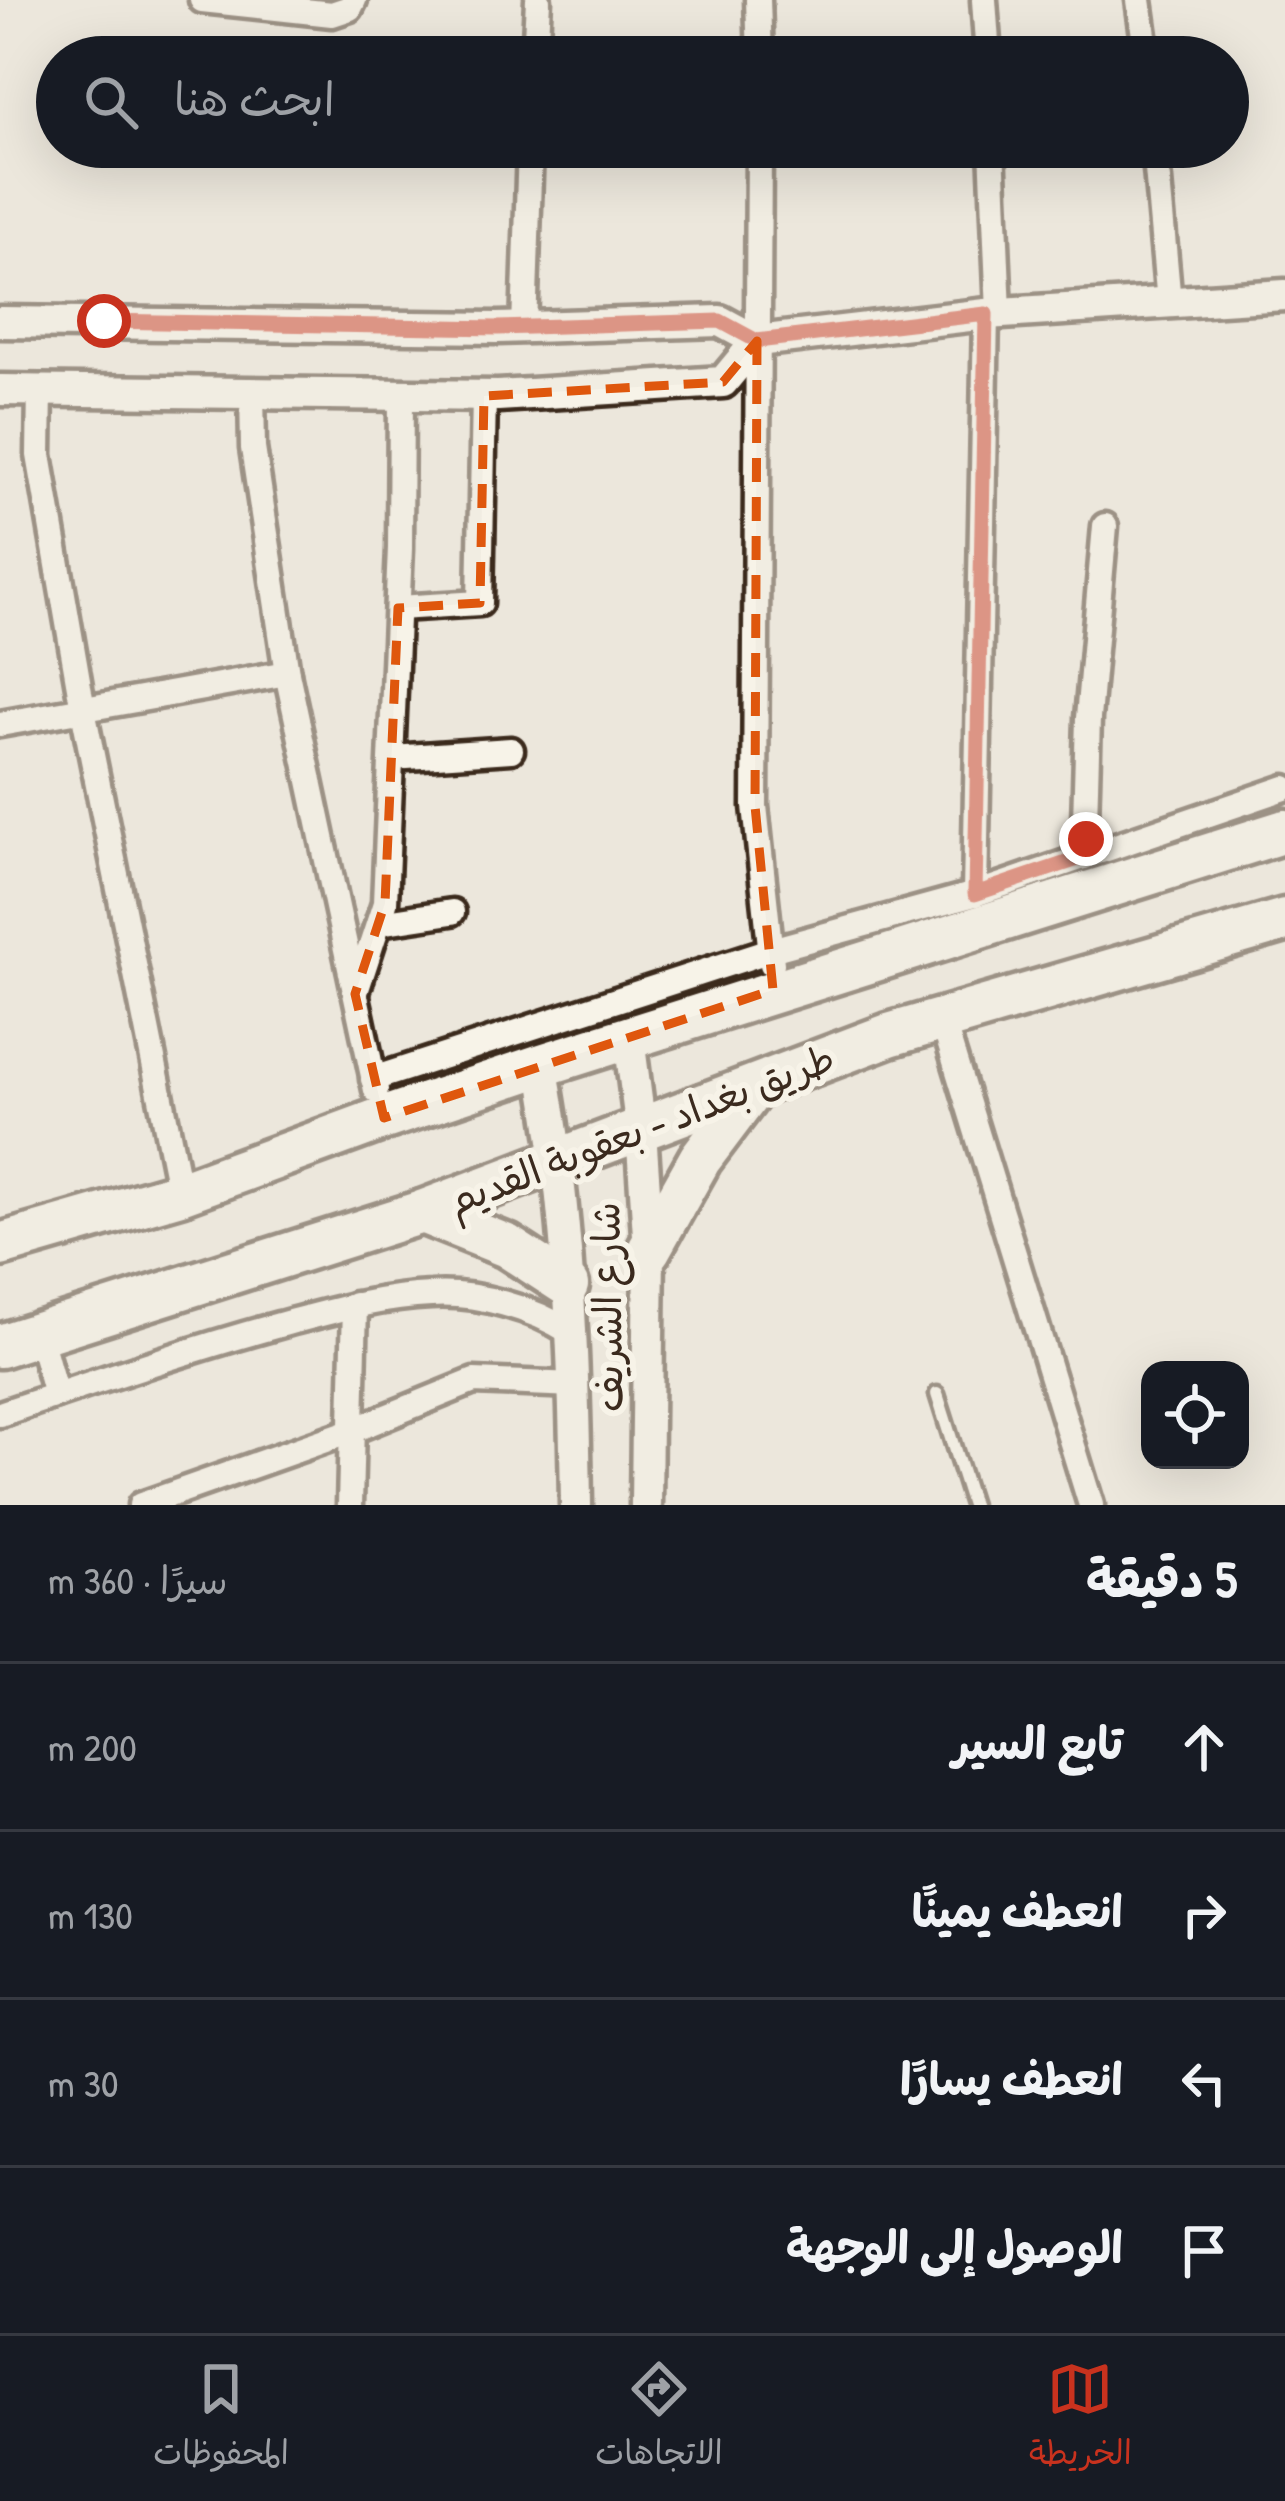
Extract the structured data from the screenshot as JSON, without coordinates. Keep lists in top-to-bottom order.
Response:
{
  "streets": {
    "highway": ["طريق بغداد - بعقوبة القديم"],
    "street": ["شارع الشريف"]
  },
  "crossings": [
    ["طريق بغداد - بعقوبة القديم", "شارع الشريف"]
  ],
  "page": {
    "search": "ابحث هنا",
    "heading": ["5 دقيقة", "سيرًا · 360 m"],
    "list": [
      ["تابع السير", "200 m"],
      ["انعطف يمينًا", "130 m"],
      ["انعطف يسارًا", "30 m"],
      "الوصول إلى الوجهة"
    ],
    "nav": ["الخريطة", "الاتجاهات", "المحفوظات"]
  }
}
